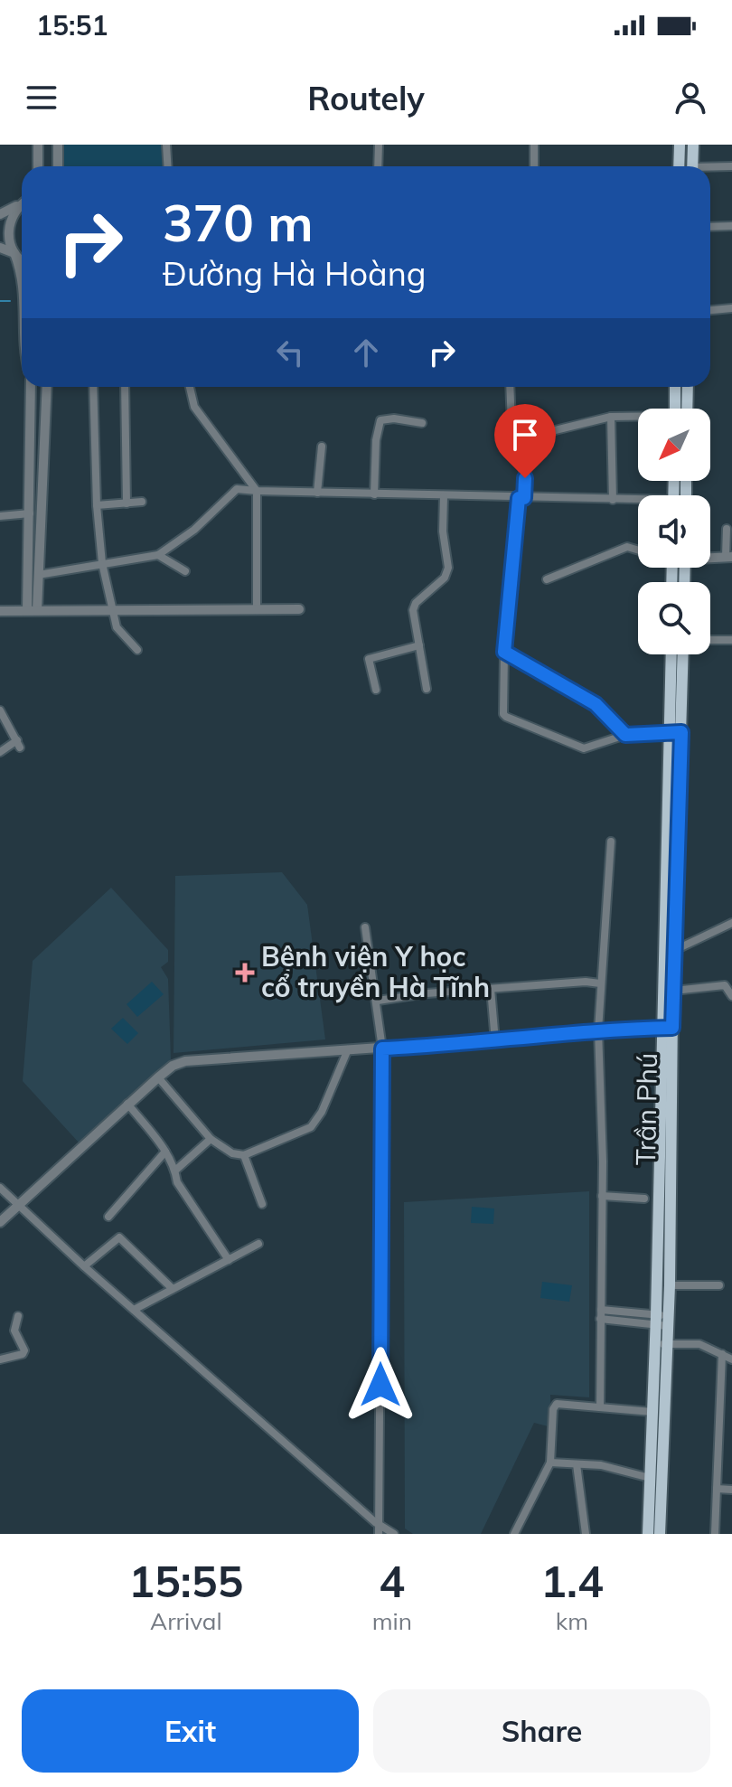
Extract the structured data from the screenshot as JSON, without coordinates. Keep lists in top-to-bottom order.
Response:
{
  "streets": {
    "main road": ["Trần Phú"]
  },
  "places": {
    "health": ["Bệnh viện Y học cổ truyền Hà Tĩnh"]
  },
  "north": "bottom left",
  "page": {
    "status": "15:51",
    "header": "Routely",
    "turn": ["370 m", "Đường Hà Hoàng"],
    "eta": [
      "15:55",
      "Arrival",
      "4",
      "min",
      "1.4",
      "km"
    ],
    "buttons": ["Exit", "Share"]
  }
}
